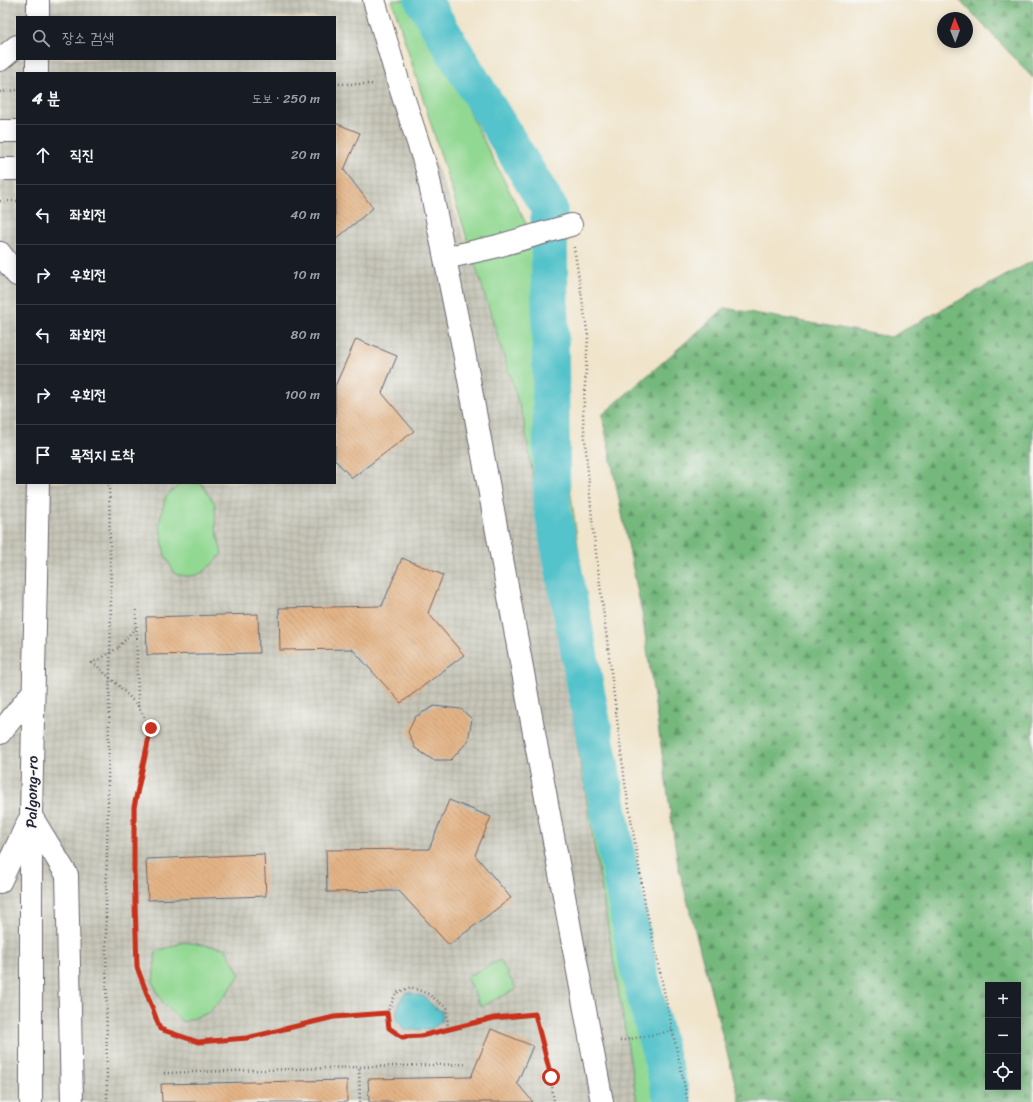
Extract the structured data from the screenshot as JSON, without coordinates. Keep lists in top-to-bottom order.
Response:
{
  "streets": {
    "main road": ["Palgong-ro"]
  },
  "north": "top",
  "page": {
    "search": "장소 검색",
    "heading": ["4 분", "도보 · 250 m"],
    "list": [
      ["직진", "20 m"],
      ["좌회전", "40 m"],
      ["우회전", "10 m"],
      ["좌회전", "80 m"],
      ["우회전", "100 m"],
      "목적지 도착"
    ],
    "map_buttons": ["+", "−"]
  }
}
